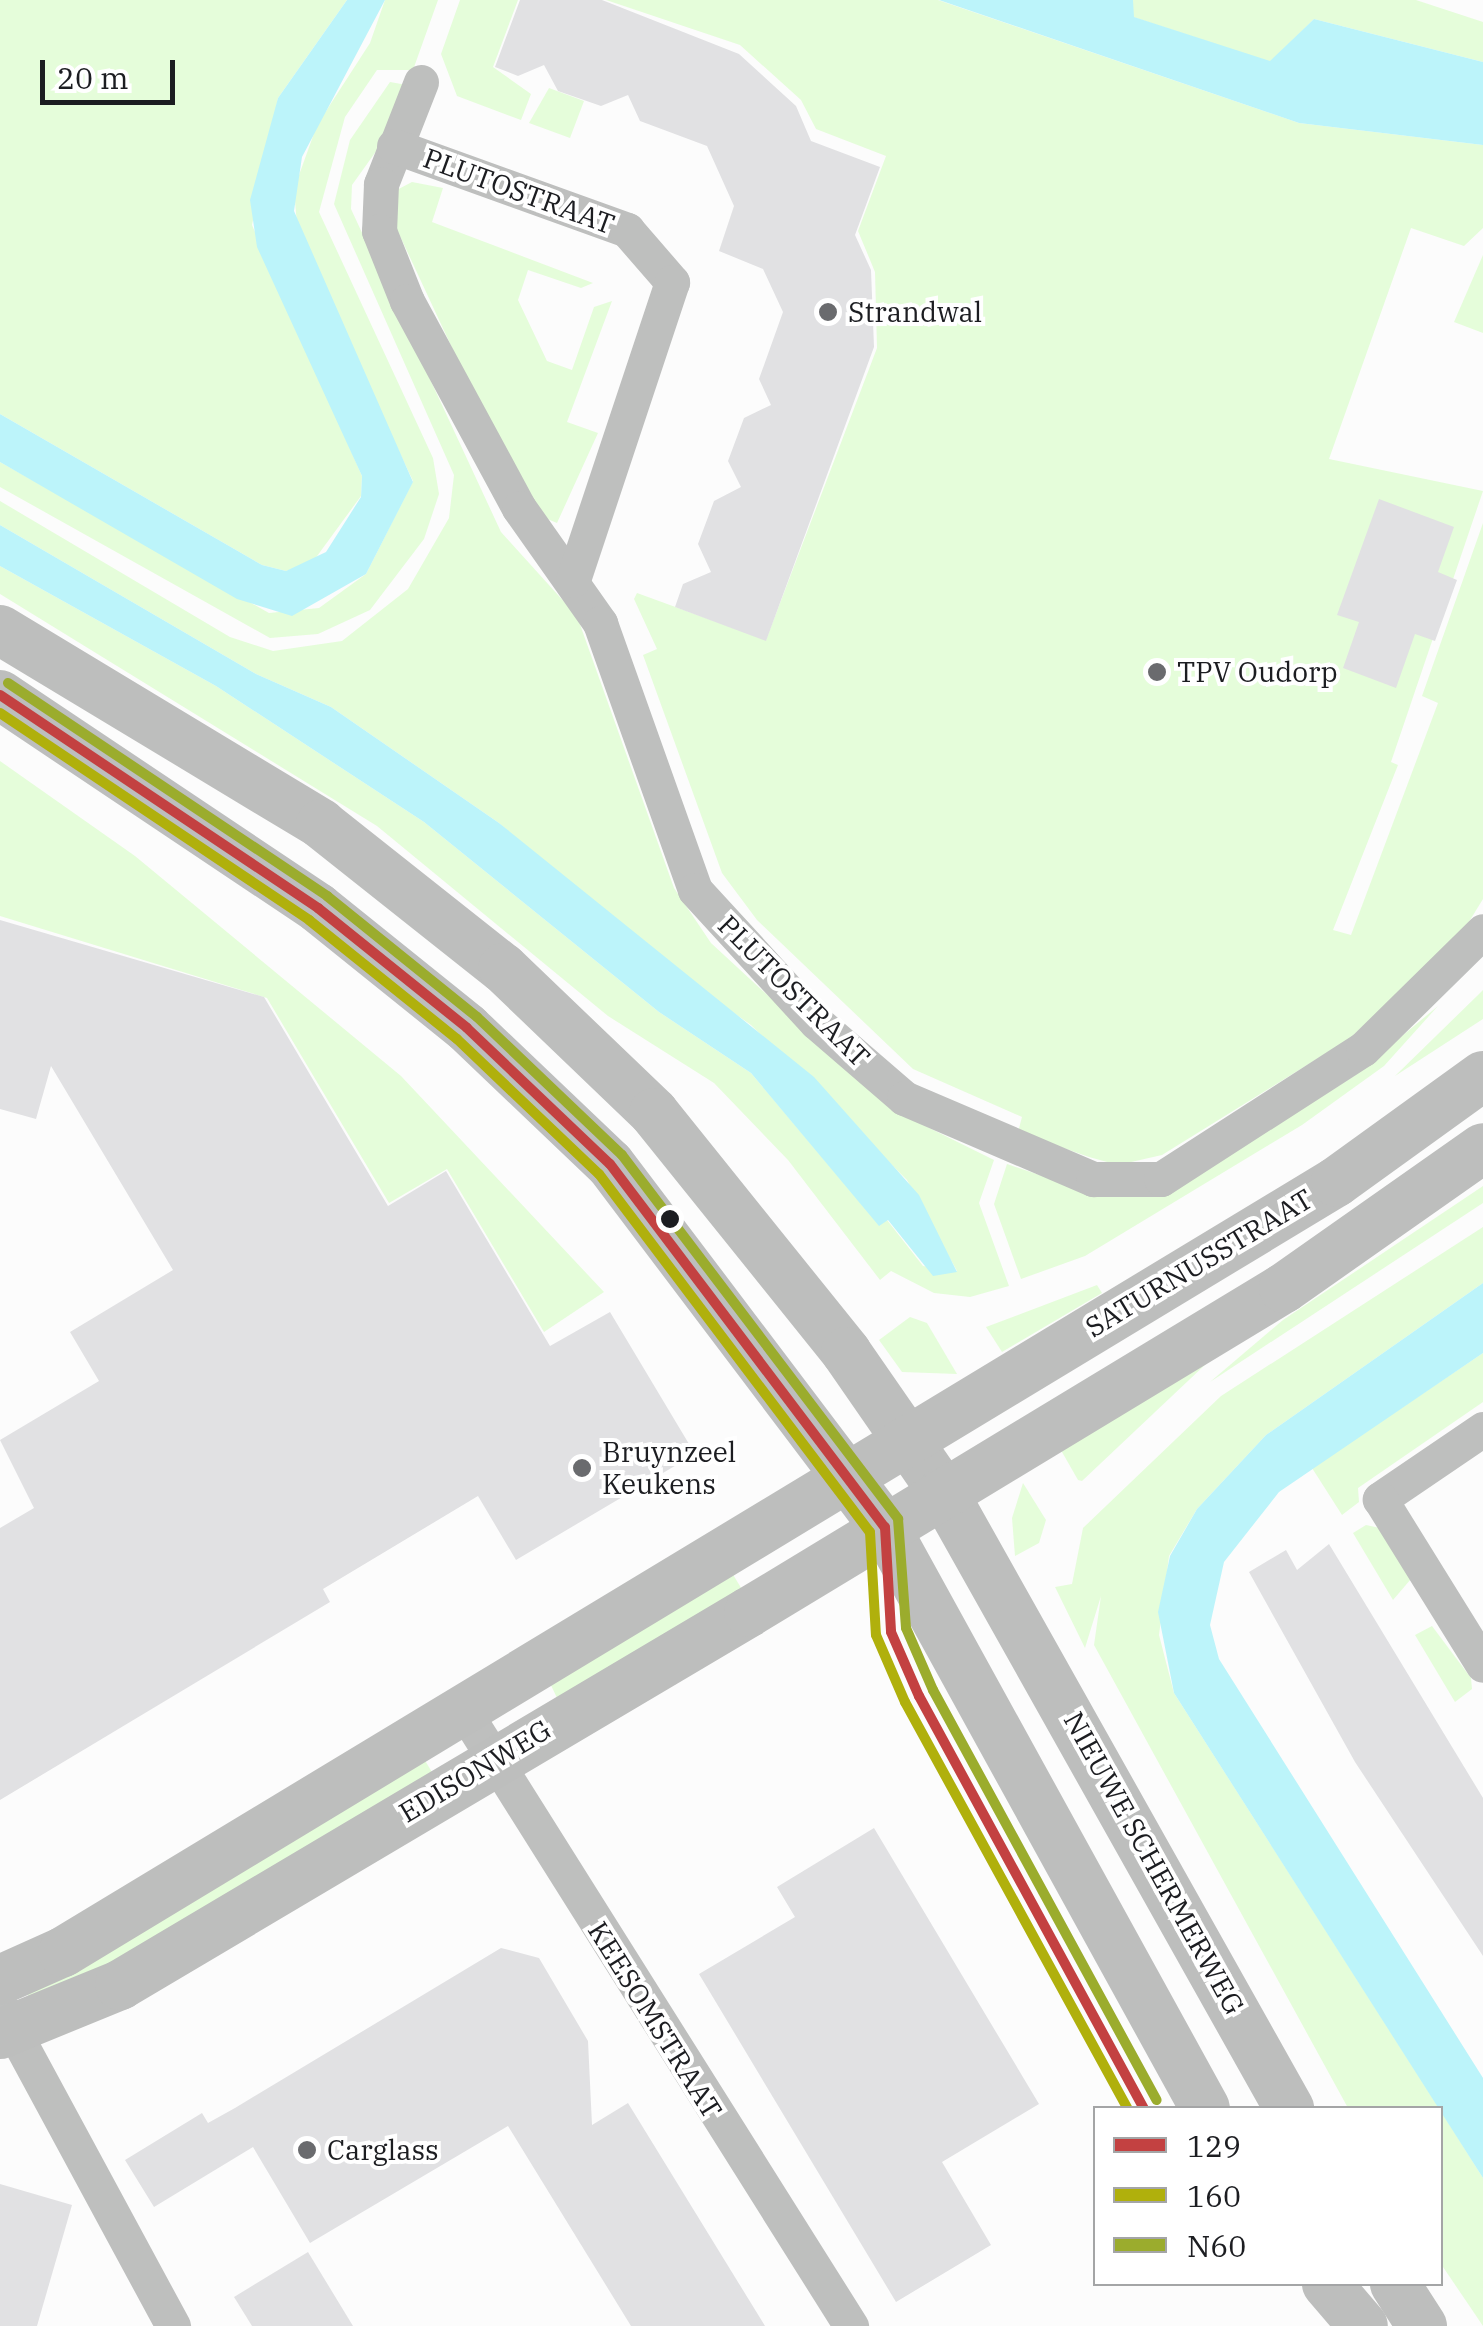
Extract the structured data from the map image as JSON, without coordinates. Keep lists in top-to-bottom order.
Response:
{
  "streets": {
    "main road": ["SATURNUSSTRAAT", "EDISONWEG", "NIEUWE SCHERMERWEG"],
    "street": ["PLUTOSTRAAT", "KEESOMSTRAAT"]
  },
  "crossings": [
    ["SATURNUSSTRAAT", "EDISONWEG"],
    ["SATURNUSSTRAAT", "NIEUWE SCHERMERWEG"],
    ["EDISONWEG", "NIEUWE SCHERMERWEG"],
    ["EDISONWEG", "KEESOMSTRAAT"]
  ],
  "places": [
    "Strandwal",
    "TPV Oudorp",
    "Bruynzeel Keukens",
    "Carglass"
  ],
  "lines": ["transit line N60", "transit line 129", "transit line 160"],
  "legend": ["129", "160", "N60"],
  "scale_bar": "20 m"
}
